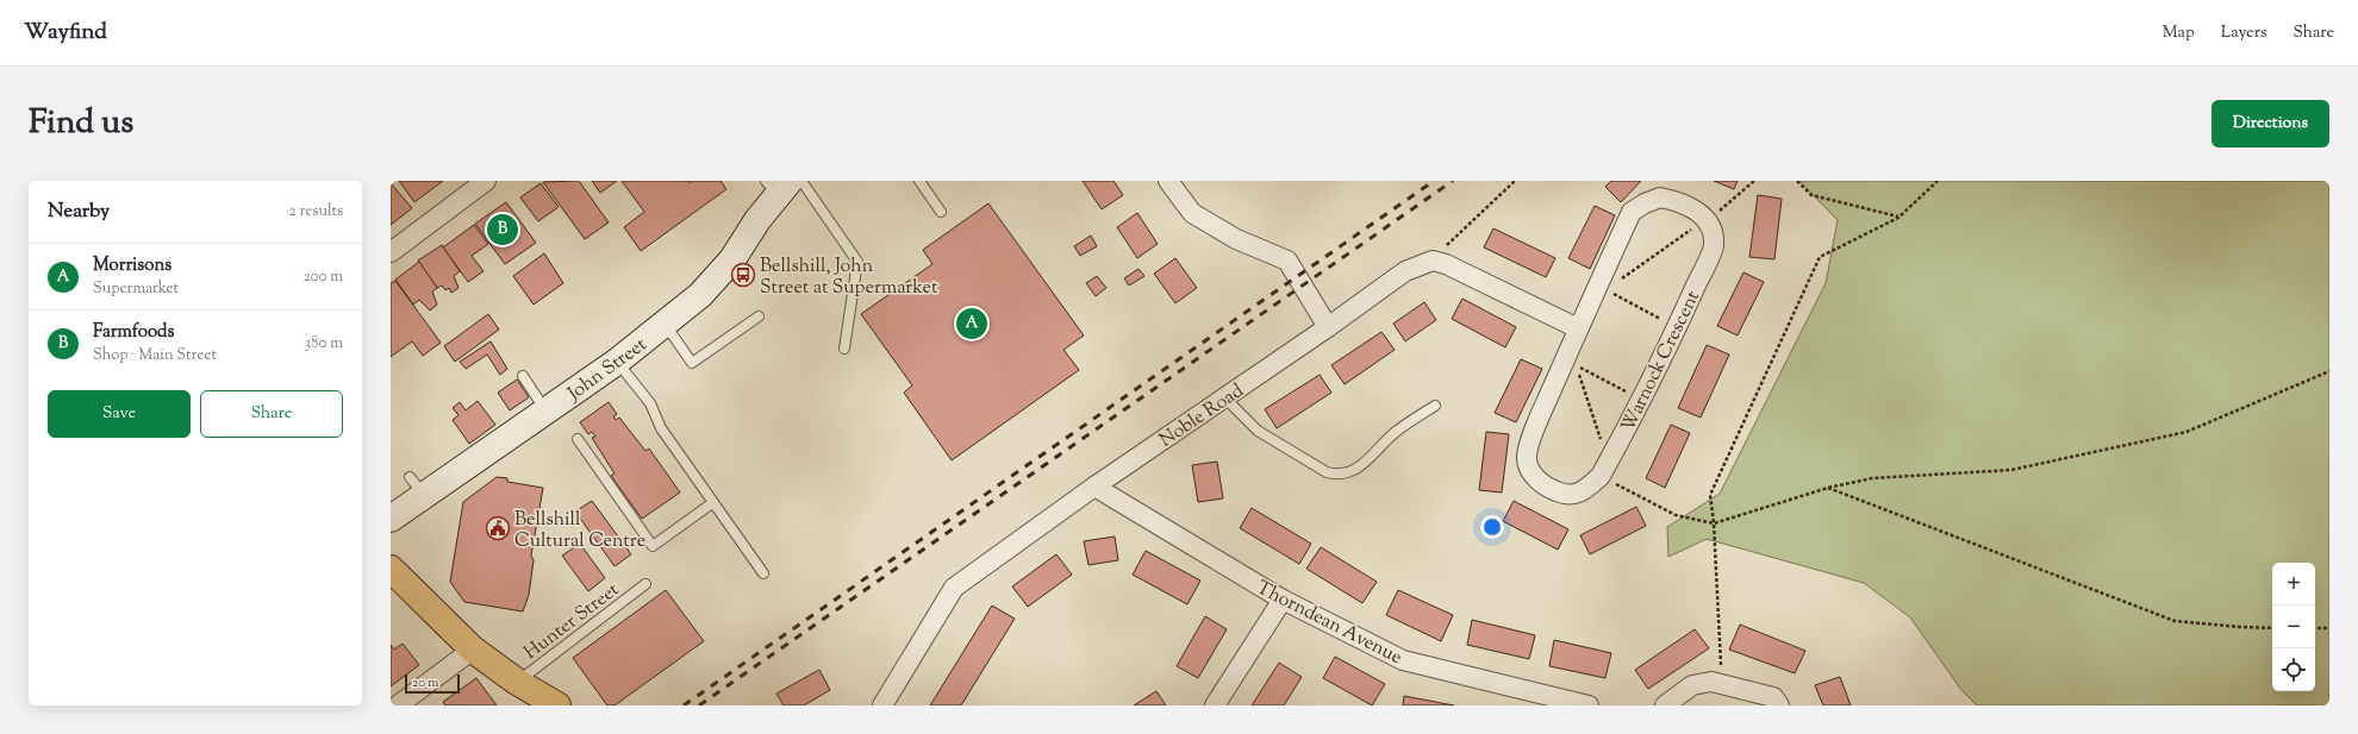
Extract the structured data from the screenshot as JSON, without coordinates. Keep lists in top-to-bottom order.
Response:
{
  "streets": {
    "street": [
      "Warnock Crescent",
      "John Street",
      "Noble Road",
      "Thorndean Avenue"
    ],
    "lane": ["Hunter Street"]
  },
  "crossings": [
    ["Noble Road", "Thorndean Avenue"]
  ],
  "places": {
    "bus stop": ["Bellshill, John Street at Supermarket"],
    "public building": ["Bellshill Cultural Centre"]
  },
  "scale_bar": "20 m",
  "page": {
    "header": "Wayfind",
    "nav": ["Map", "Layers", "Share"],
    "title": "Find us",
    "buttons": [
      "Directions",
      ["Save", "Share"]
    ],
    "heading": ["Nearby", "2 results"],
    "pins": ["B", "A"],
    "list": [
      {
        "mark": "A",
        "name": "Morrisons",
        "note": "Supermarket",
        "value": "200 m"
      },
      {
        "mark": "B",
        "name": "Farmfoods",
        "note": "Shop · Main Street",
        "value": "380 m"
      }
    ],
    "map_buttons": ["+", "−"],
    "scale": "20 m"
  }
}
